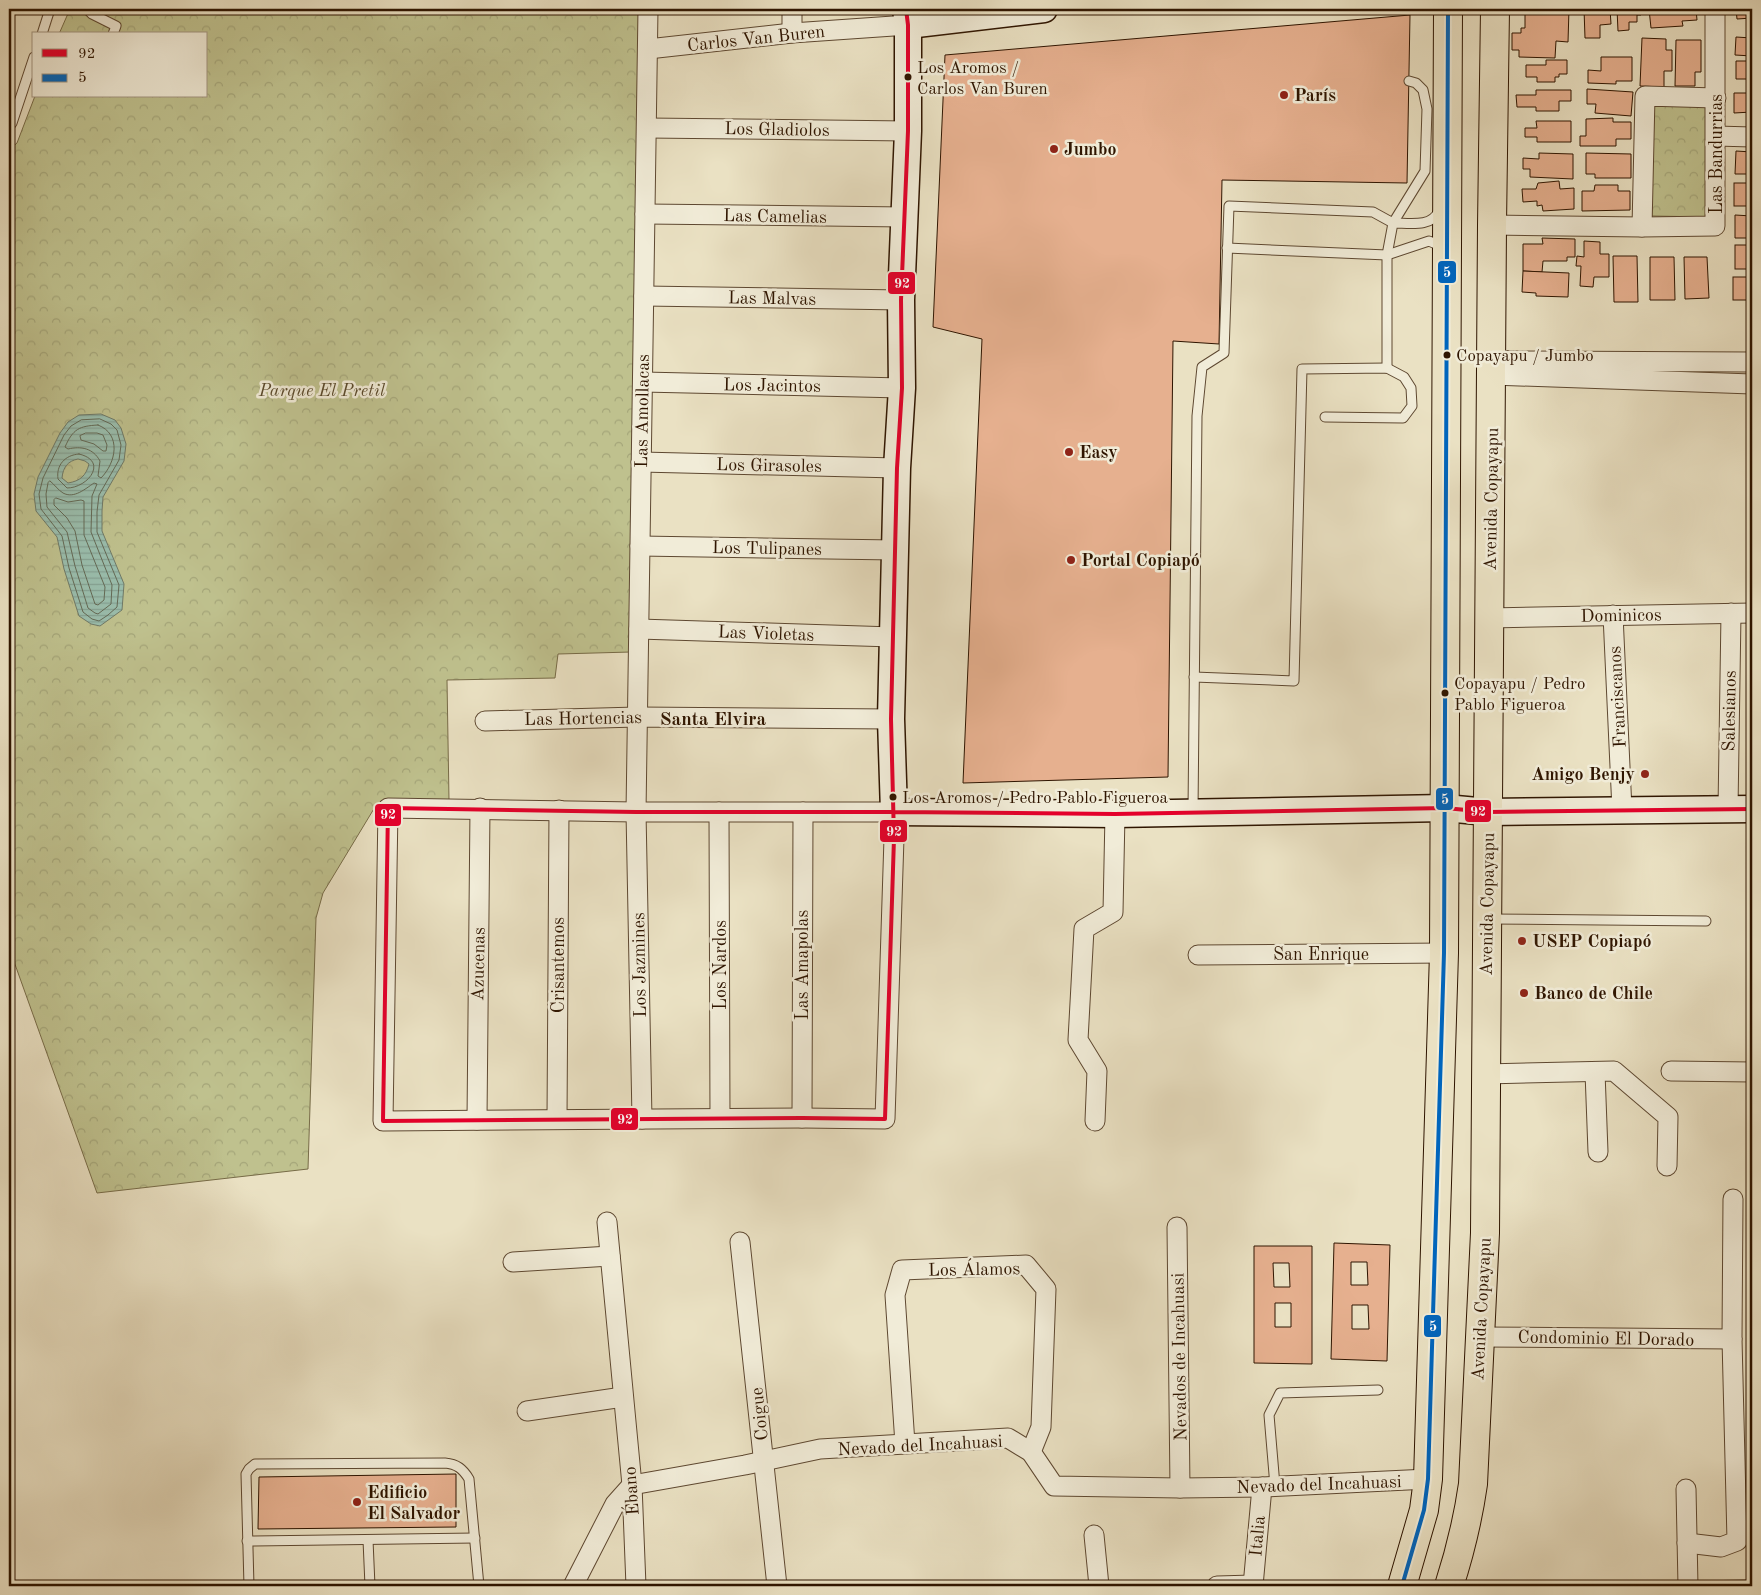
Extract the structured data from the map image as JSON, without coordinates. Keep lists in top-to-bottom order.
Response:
{
  "streets": {
    "highway": ["Avenida Copayapu"],
    "street": [
      "Carlos Van Buren",
      "Los Gladiolos",
      "Las Bandurrias",
      "Las Camelias",
      "Las Malvas",
      "Los Jacintos",
      "Las Amollacas",
      "Los Girasoles",
      "Los Tulipanes",
      "Dominicos",
      "Las Violetas",
      "Franciscanos",
      "Salesianos",
      "Las Hortencias",
      "San Enrique",
      "Azucenas",
      "Crisantemos",
      "Los Jazmines",
      "Los Nardos",
      "Las Amapolas",
      "Los Álamos",
      "Condominio El Dorado",
      "Nevados de Incahuasi",
      "Coigue",
      "Nevado del Incahuasi",
      "Ébano",
      "Italia"
    ]
  },
  "crossings": [
    ["Carlos Van Buren", "Las Amollacas"],
    ["Los Gladiolos", "Las Amollacas"],
    ["Las Bandurrias", "Avenida Copayapu"],
    ["Las Camelias", "Las Amollacas"],
    ["Las Malvas", "Las Amollacas"],
    ["Los Jacintos", "Las Amollacas"],
    ["Las Amollacas", "Los Girasoles"],
    ["Las Amollacas", "Los Tulipanes"],
    ["Las Amollacas", "Las Violetas"],
    ["Las Amollacas", "Las Hortencias"],
    ["Las Amollacas", "Los Jazmines"],
    ["Avenida Copayapu", "Dominicos"],
    ["Avenida Copayapu", "Condominio El Dorado"],
    ["Dominicos", "Franciscanos"],
    ["Dominicos", "Salesianos"],
    ["Los Álamos", "Nevado del Incahuasi"],
    ["Nevados de Incahuasi", "Nevado del Incahuasi"],
    ["Coigue", "Nevado del Incahuasi"],
    ["Nevado del Incahuasi", "Ébano"],
    ["Nevado del Incahuasi", "Italia"]
  ],
  "districts": ["Santa Elvira"],
  "parks": ["Parque El Pretil"],
  "places": [
    "Los Aromos / Carlos Van Buren",
    "París",
    "Jumbo",
    "Copayapu / Jumbo",
    "Easy",
    "Portal Copiapó",
    "Copayapu / Pedro Pablo Figueroa",
    "Amigo Benjy",
    "Los Aromos / Pedro Pablo Figueroa",
    "USEP Copiapó",
    "Banco de Chile",
    "Edificio El Salvador"
  ],
  "lines": ["transit line 92", "transit line 5"],
  "legend": ["92", "5"]
}
